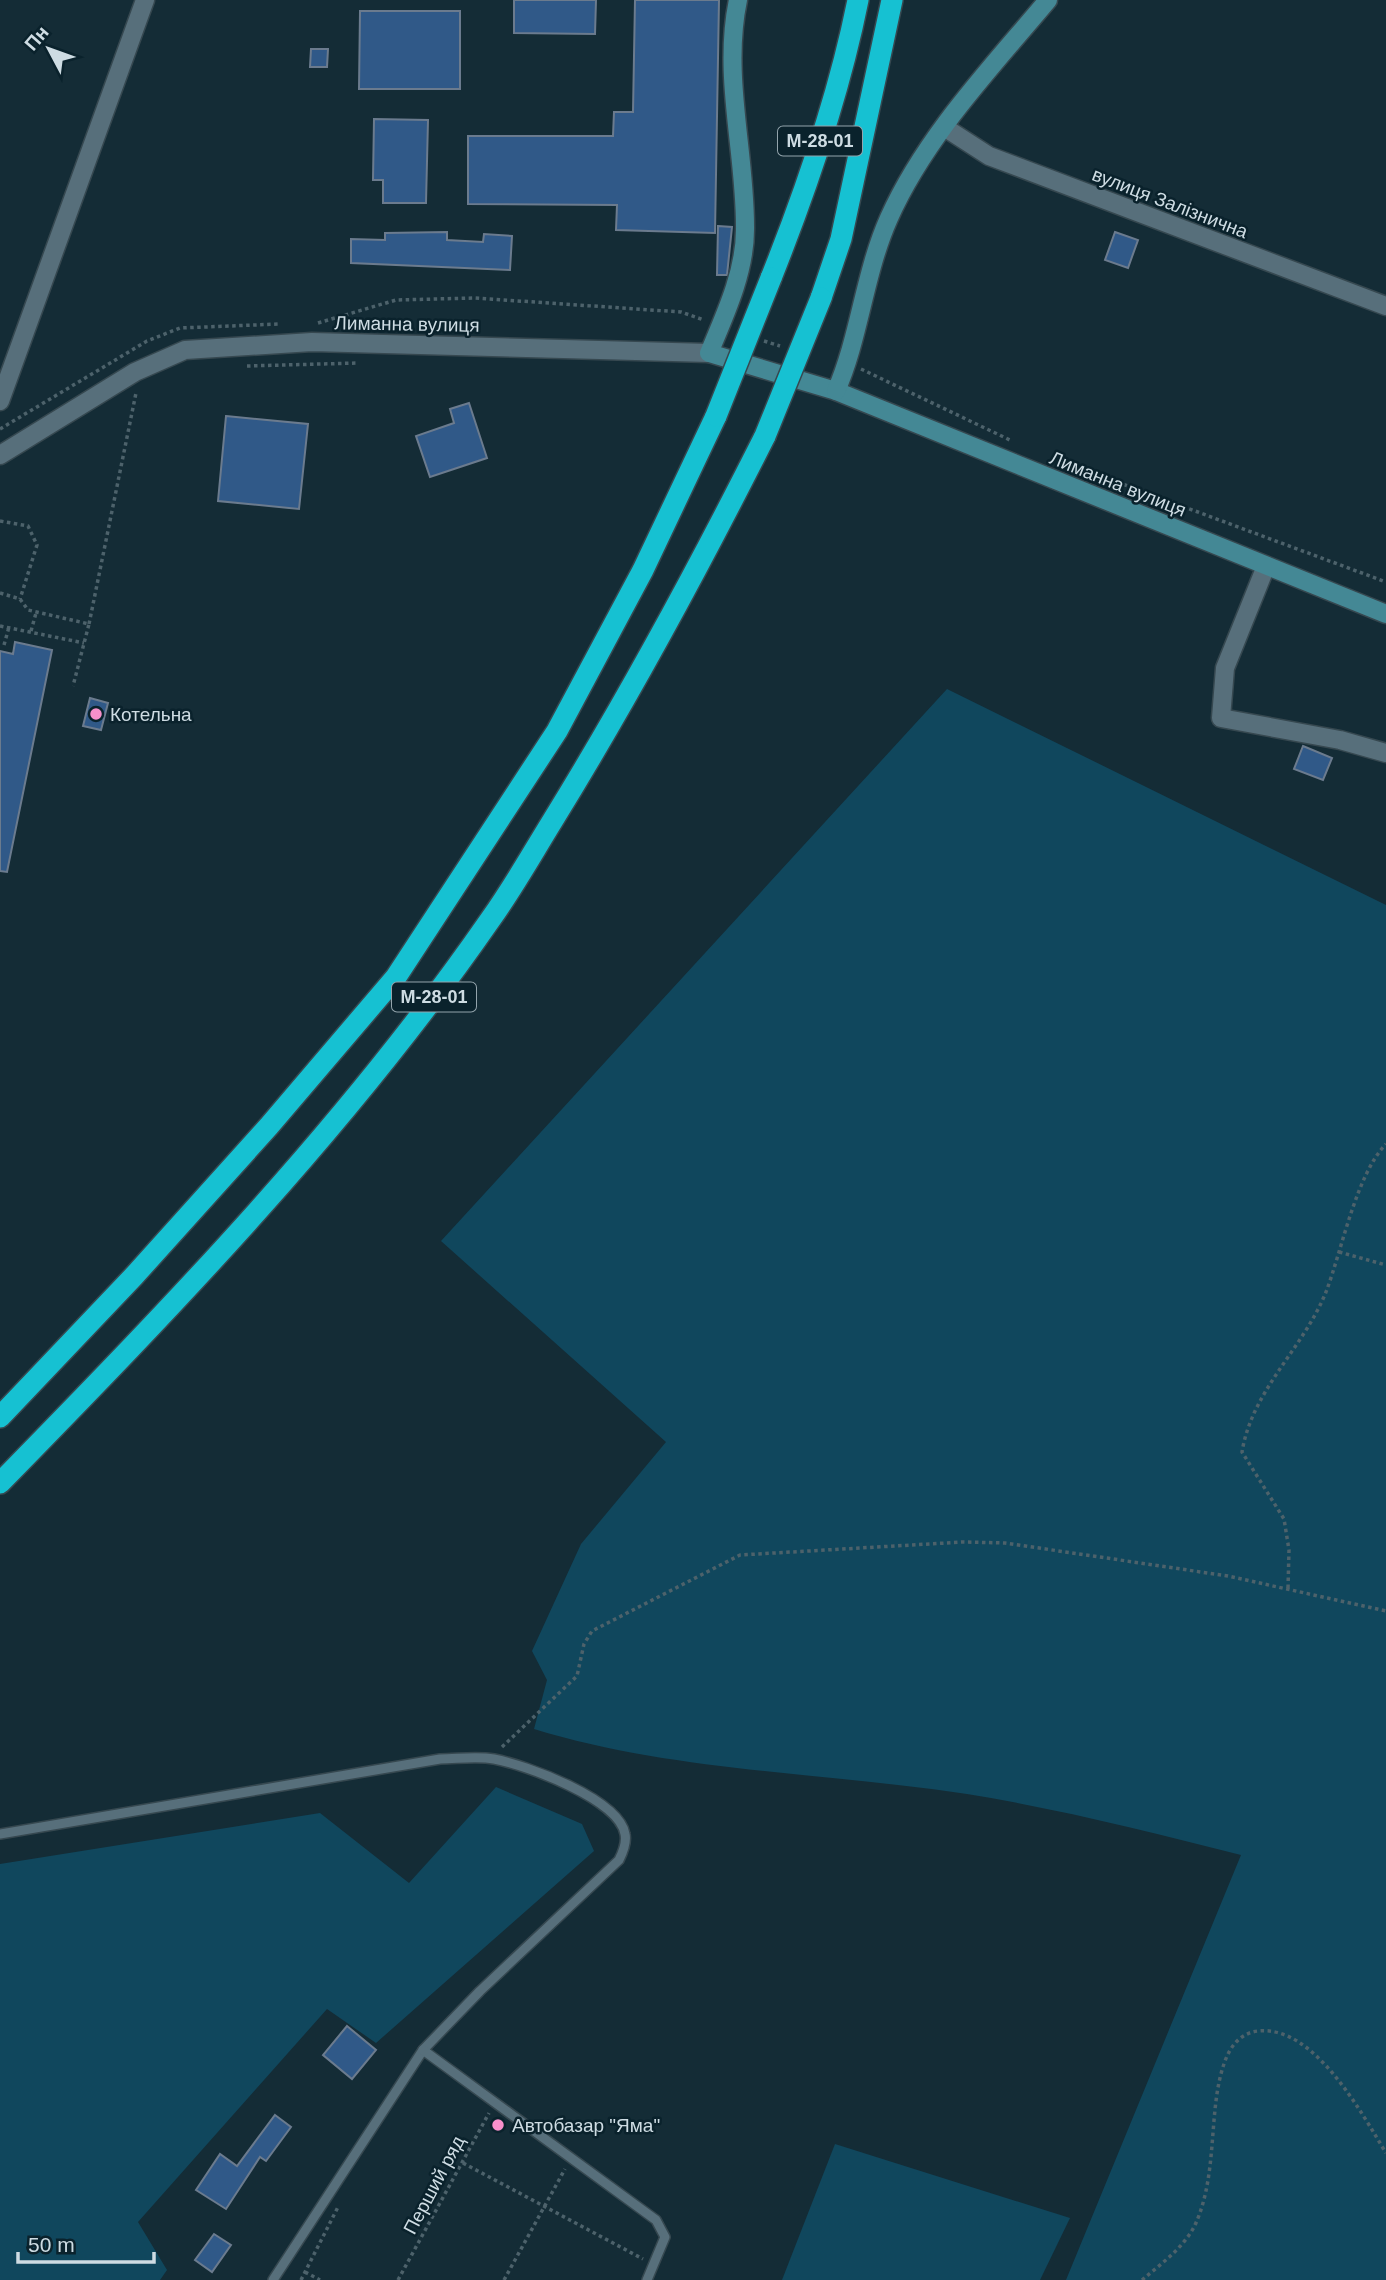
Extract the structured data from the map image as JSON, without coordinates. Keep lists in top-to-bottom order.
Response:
{
  "streets": {
    "highway": ["М-28-01"],
    "main road": ["Лиманна вулиця"],
    "street": ["вулиця Залізнична"],
    "path": ["Перший ряд"]
  },
  "places": ["Котельна", "Автобазар \"Яма\""],
  "scale_bar": "50 m",
  "north": "top left"
}
